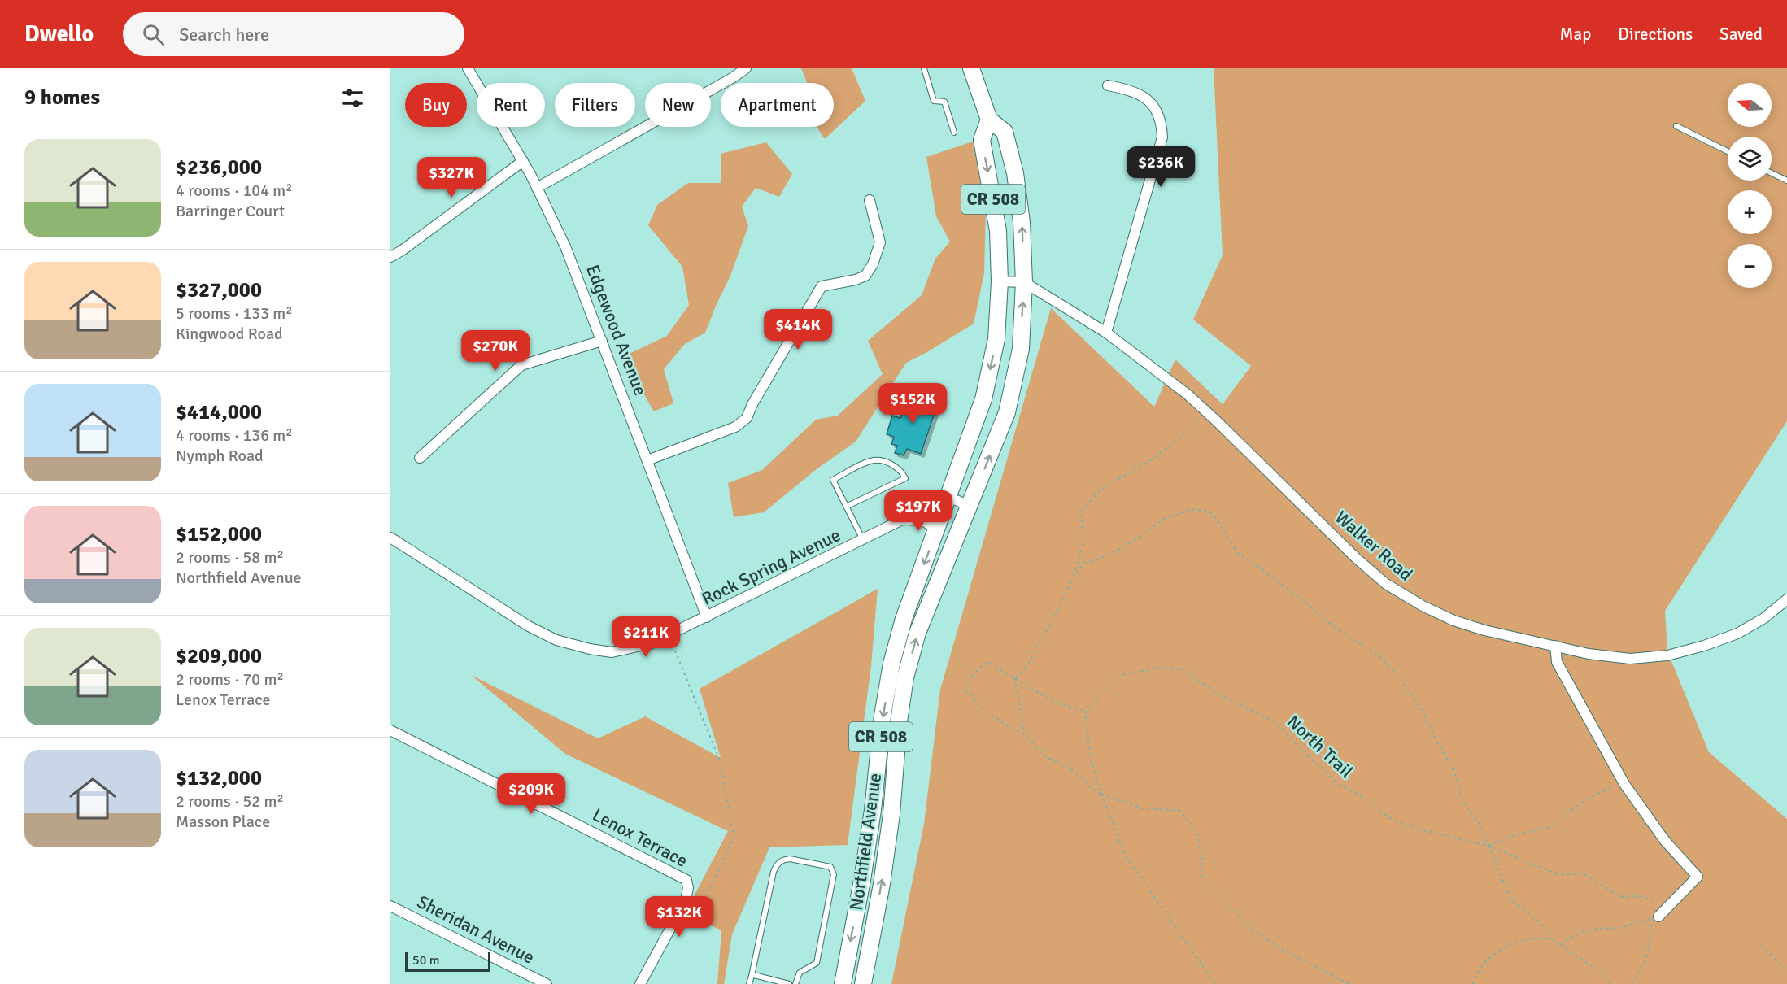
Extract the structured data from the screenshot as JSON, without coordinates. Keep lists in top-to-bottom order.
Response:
{
  "streets": {
    "main road": ["CR 508", "Northfield Avenue"],
    "street": [
      "Edgewood Avenue",
      "Walker Road",
      "Rock Spring Avenue",
      "Lenox Terrace",
      "Sheridan Avenue"
    ],
    "path": ["North Trail"]
  },
  "crossings": [
    ["Edgewood Avenue", "Rock Spring Avenue"],
    ["Walker Road", "Northfield Avenue"],
    ["Rock Spring Avenue", "Northfield Avenue"]
  ],
  "scale_bar": "50 m",
  "north": "left",
  "page": {
    "header": "Dwello",
    "search": "Search here",
    "nav": ["Map", "Directions", "Saved"],
    "heading": "9 homes",
    "map_buttons": ["+", "−"],
    "chip": [
      "Buy",
      "Rent",
      "Filters",
      "New",
      "Apartment"
    ],
    "list": [
      {
        "name": "$236,000",
        "note": "4 rooms · 104 m² · Barringer Court"
      },
      {
        "name": "$327,000",
        "note": "5 rooms · 133 m² · Kingwood Road"
      },
      {
        "name": "$414,000",
        "note": "4 rooms · 136 m² · Nymph Road"
      },
      {
        "name": "$152,000",
        "note": "2 rooms · 58 m² · Northfield Avenue"
      },
      {
        "name": "$209,000",
        "note": "2 rooms · 70 m² · Lenox Terrace"
      },
      {
        "name": "$132,000",
        "note": "2 rooms · 52 m² · Masson Place"
      }
    ],
    "price": [
      "$236K",
      "$327K",
      "$414K",
      "$270K",
      "$152K",
      "$197K",
      "$211K",
      "$209K",
      "$132K"
    ],
    "scale": "50 m"
  }
}
